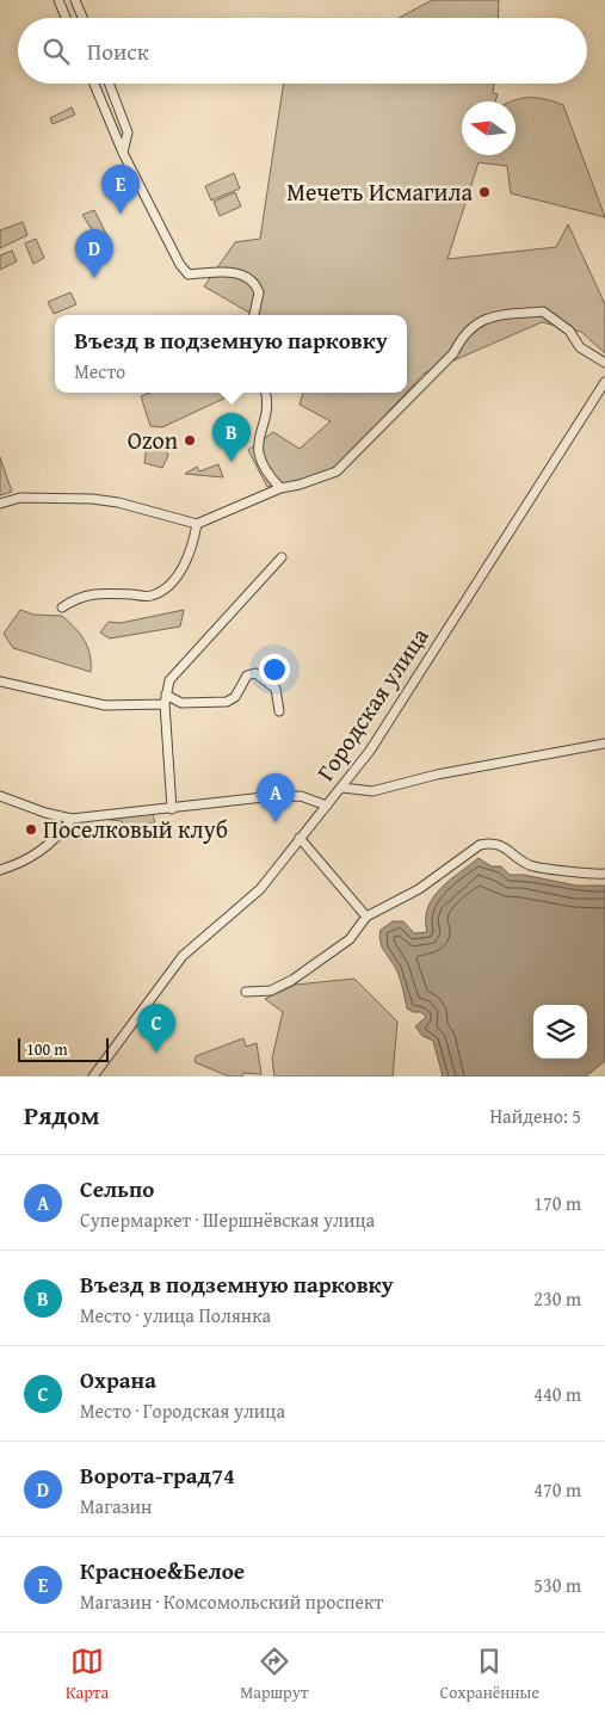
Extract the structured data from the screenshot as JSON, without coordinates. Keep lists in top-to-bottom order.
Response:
{
  "streets": {
    "street": ["Городская улица"]
  },
  "places": ["Мечеть Исмагила", "Ozon", "Поселковый клуб"],
  "scale_bar": "100 m",
  "north": "left",
  "page": {
    "search": "Поиск",
    "pins": [
      "E",
      "D",
      "B",
      "A",
      "C"
    ],
    "popup": ["Въезд в подземную парковку", "Место"],
    "scale": "100 m",
    "heading": ["Рядом", "Найдено: 5"],
    "list": [
      {
        "mark": "A",
        "name": "Сельпо",
        "note": "Супермаркет · Шершнёвская улица",
        "value": "170 m"
      },
      {
        "mark": "B",
        "name": "Въезд в подземную парковку",
        "note": "Место · улица Полянка",
        "value": "230 m"
      },
      {
        "mark": "C",
        "name": "Охрана",
        "note": "Место · Городская улица",
        "value": "440 m"
      },
      {
        "mark": "D",
        "name": "Ворота-град74",
        "note": "Магазин",
        "value": "470 m"
      },
      {
        "mark": "E",
        "name": "Красное&Белое",
        "note": "Магазин · Комсомольский проспект",
        "value": "530 m"
      }
    ],
    "nav": ["Карта", "Маршрут", "Сохранённые"]
  }
}
